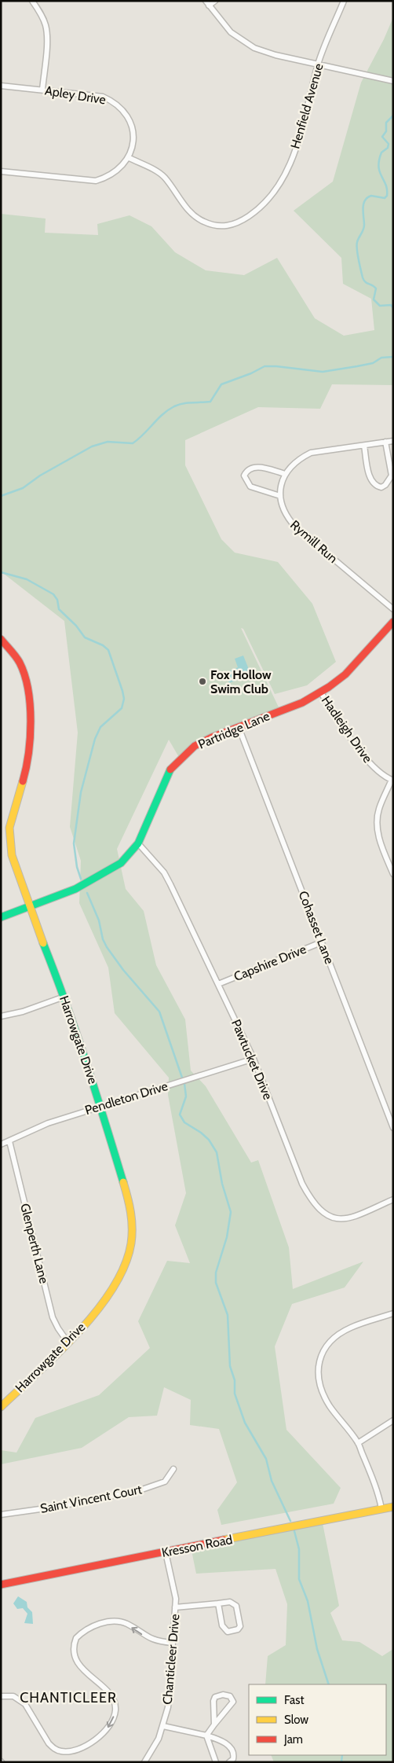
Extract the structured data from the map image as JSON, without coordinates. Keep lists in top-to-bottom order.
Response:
{
  "streets": {
    "street": [
      "Apley Drive",
      "Henfield Avenue",
      "Rymill Run",
      "Hadleigh Drive",
      "Partridge Lane",
      "Cohasset Lane",
      "Capshire Drive",
      "Harrowgate Drive",
      "Pawtucket Drive",
      "Pendleton Drive",
      "Glenperth Lane",
      "Saint Vincent Court",
      "Kresson Road",
      "Chanticleer Drive"
    ]
  },
  "crossings": [
    ["Apley Drive", "Henfield Avenue"],
    ["Hadleigh Drive", "Partridge Lane"],
    ["Partridge Lane", "Cohasset Lane"],
    ["Partridge Lane", "Harrowgate Drive"],
    ["Partridge Lane", "Pawtucket Drive"],
    ["Cohasset Lane", "Capshire Drive"],
    ["Capshire Drive", "Pawtucket Drive"],
    ["Harrowgate Drive", "Pendleton Drive"],
    ["Harrowgate Drive", "Glenperth Lane"],
    ["Pawtucket Drive", "Pendleton Drive"],
    ["Pendleton Drive", "Glenperth Lane"],
    ["Kresson Road", "Chanticleer Drive"]
  ],
  "districts": ["CHANTICLEER"],
  "places": ["Fox Hollow Swim Club"],
  "legend": ["Fast", "Slow", "Jam"]
}
